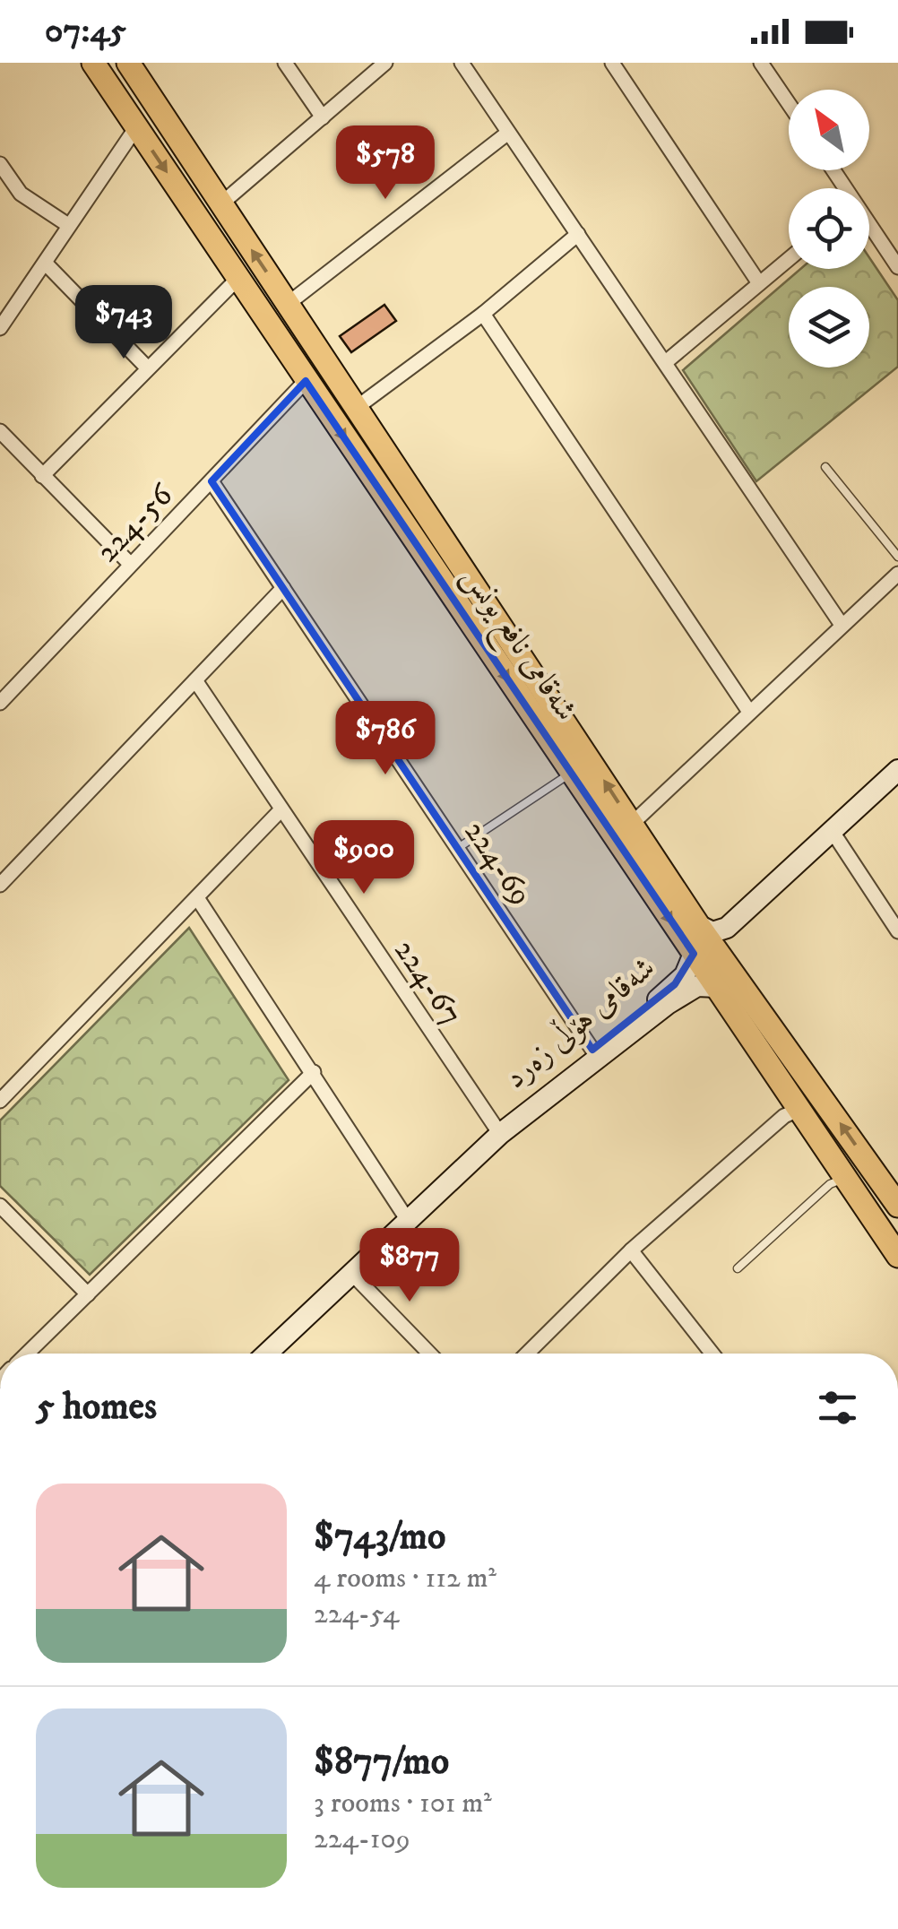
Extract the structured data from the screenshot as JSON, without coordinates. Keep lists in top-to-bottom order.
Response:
{
  "streets": {
    "main road": ["شەقامی نافع یونس"],
    "street": [
      "224-56",
      "224-69",
      "224-67",
      "شەقامی هۆڵی زەرد"
    ]
  },
  "crossings": [
    ["224-56", "شەقامی نافع یونس"],
    ["224-56", "224-69"],
    ["شەقامی نافع یونس", "شەقامی هۆڵی زەرد"],
    ["224-69", "شەقامی هۆڵی زەرد"],
    ["224-67", "شەقامی هۆڵی زەرد"]
  ],
  "north": "top left",
  "page": {
    "status": "07:45",
    "price": [
      "$578",
      "$743",
      "$786",
      "$900",
      "$877"
    ],
    "heading": "5 homes",
    "list": [
      {
        "name": "$743/mo",
        "note": "4 rooms · 112 m² · 224-54"
      },
      {
        "name": "$877/mo",
        "note": "3 rooms · 101 m² · 224-109"
      }
    ]
  }
}
